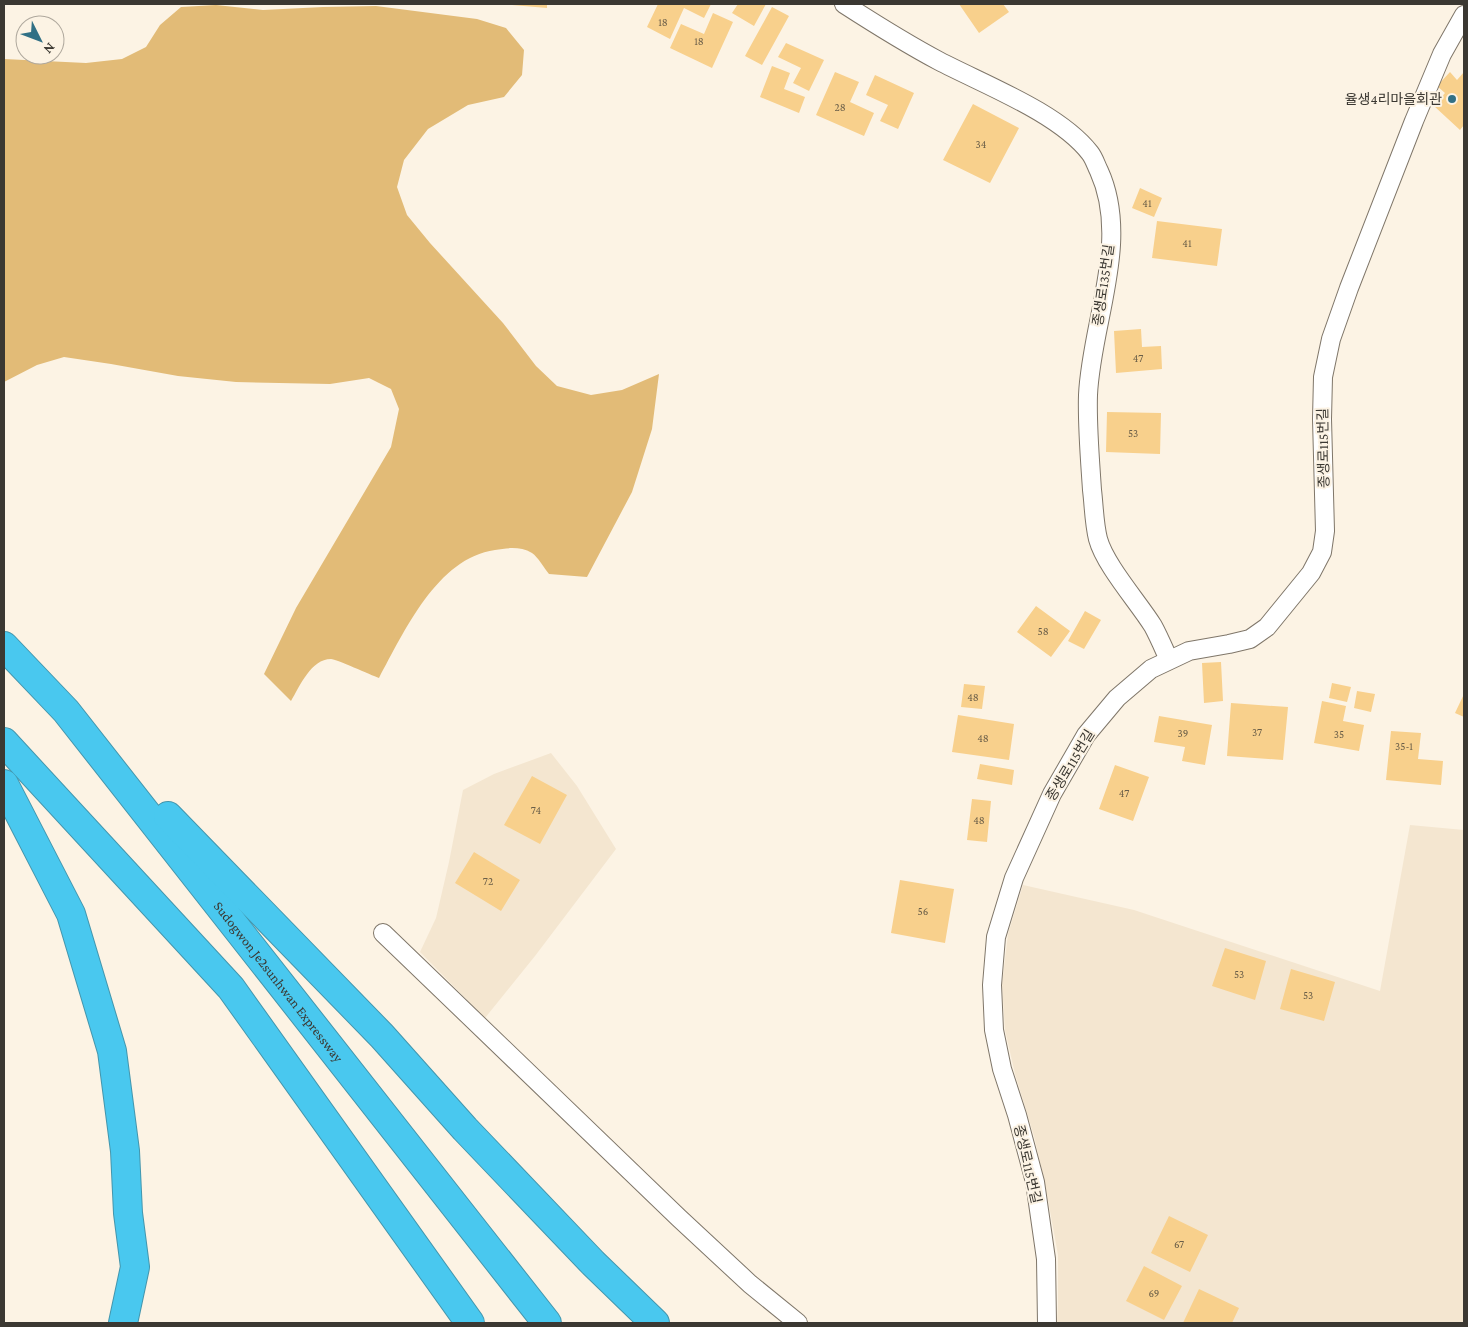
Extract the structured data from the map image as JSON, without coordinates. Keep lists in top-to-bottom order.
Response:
{
  "streets": {
    "highway": ["Sudogwon Je2sunhwan Expressway"],
    "lane": ["종생로135번길", "종생로115번길"]
  },
  "crossings": [
    ["종생로135번길", "종생로115번길"]
  ],
  "places": ["율생4리마을회관"],
  "house_numbers": [
    "18",
    "18",
    "28",
    "34",
    "41",
    "41",
    "47",
    "53",
    "58",
    "48",
    "37",
    "39",
    "35",
    "48",
    "35-1",
    "47",
    "74",
    "48",
    "72",
    "56",
    "53",
    "53",
    "67",
    "69"
  ],
  "north": "bottom right"
}
